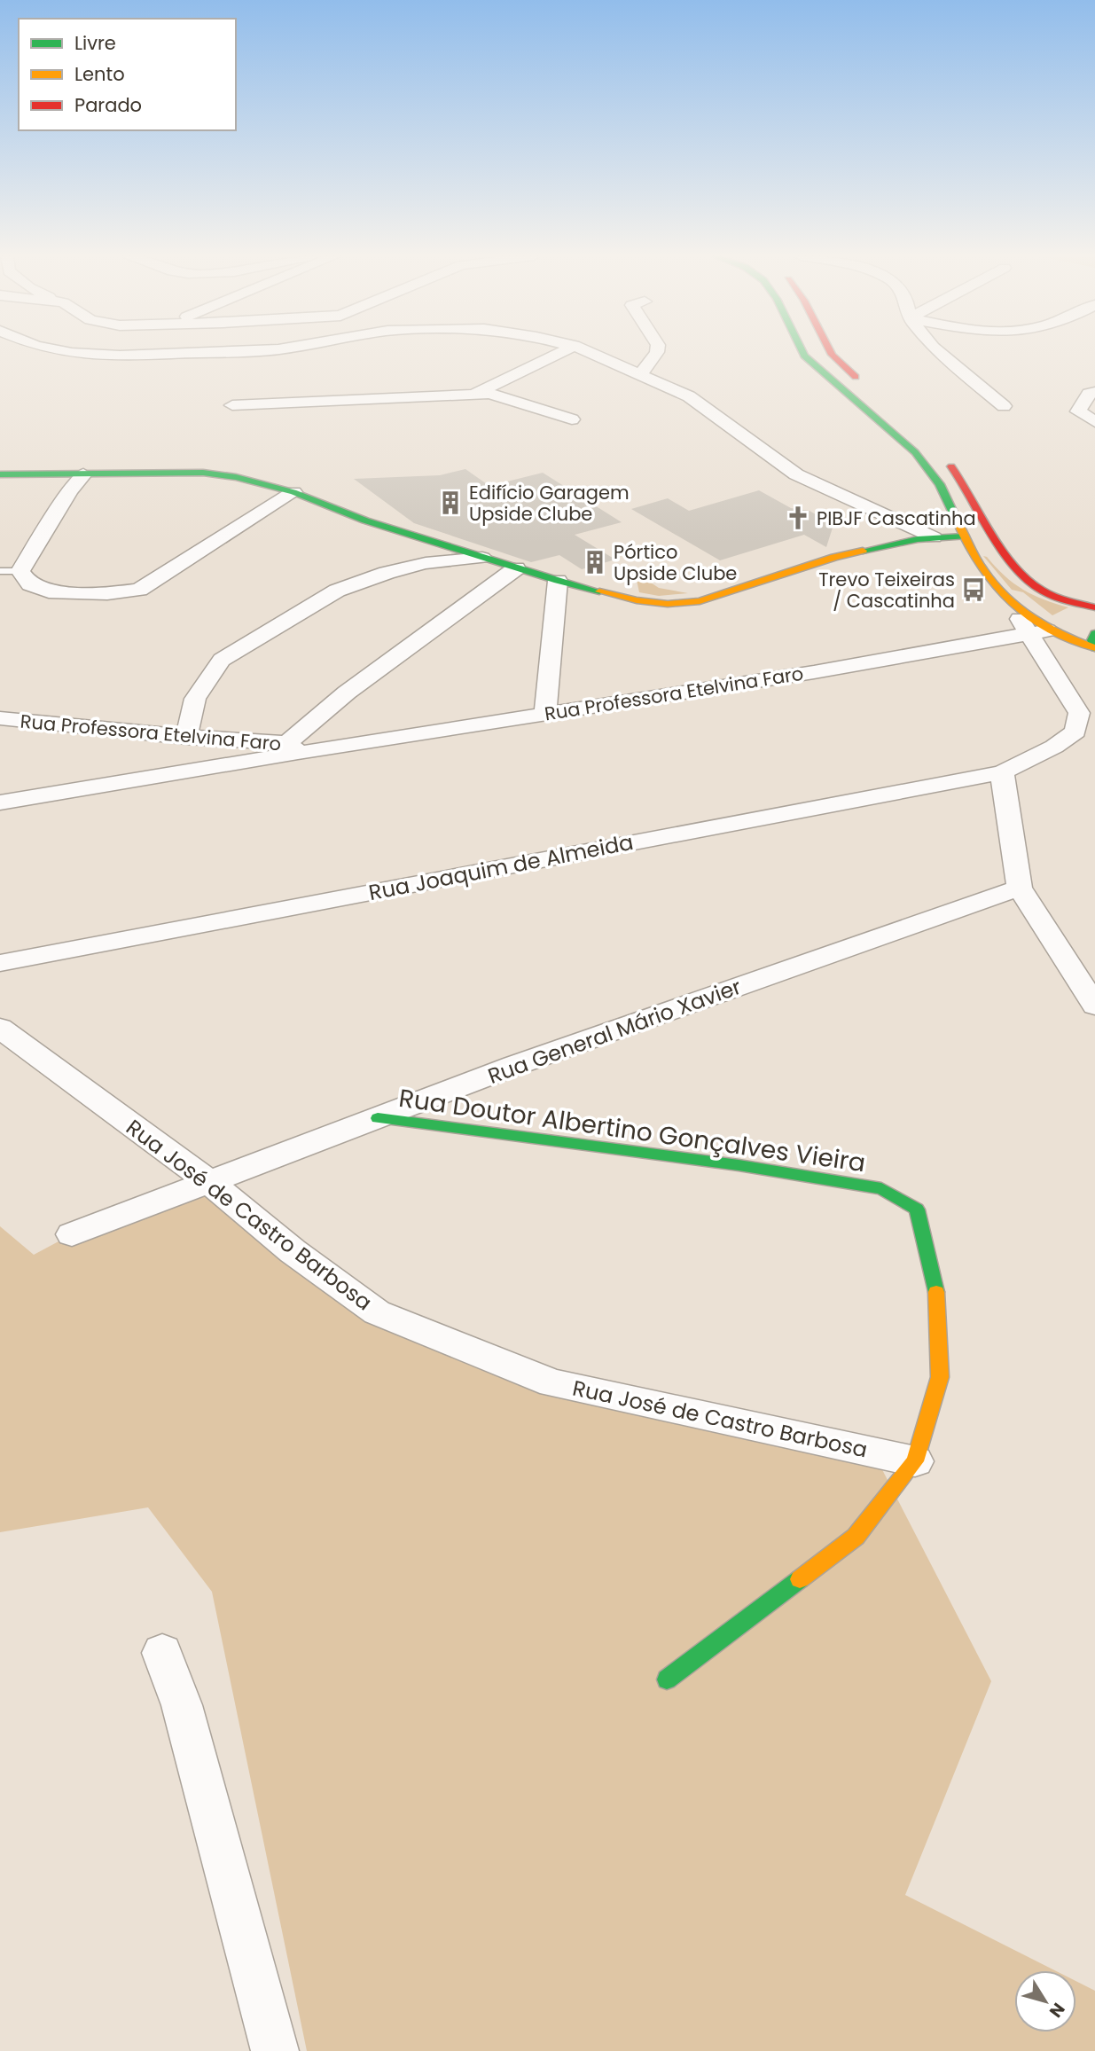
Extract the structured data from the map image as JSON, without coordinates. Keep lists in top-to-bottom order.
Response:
{
  "streets": {
    "main road": ["Rua Doutor Albertino Gonçalves Vieira"],
    "street": [
      "Rua Professora Etelvina Faro",
      "Rua Joaquim de Almeida",
      "Rua General Mário Xavier",
      "Rua José de Castro Barbosa"
    ]
  },
  "crossings": [
    ["Rua General Mário Xavier", "Rua Doutor Albertino Gonçalves Vieira"],
    ["Rua General Mário Xavier", "Rua José de Castro Barbosa"],
    ["Rua Doutor Albertino Gonçalves Vieira", "Rua José de Castro Barbosa"]
  ],
  "places": {
    "building": ["Edifício Garagem Upside Clube", "Pórtico Upside Clube"],
    "church": ["PIBJF Cascatinha"],
    "bus stop": ["Trevo Teixeiras / Cascatinha"]
  },
  "legend": ["Livre", "Lento", "Parado"],
  "north": "bottom right"
}
